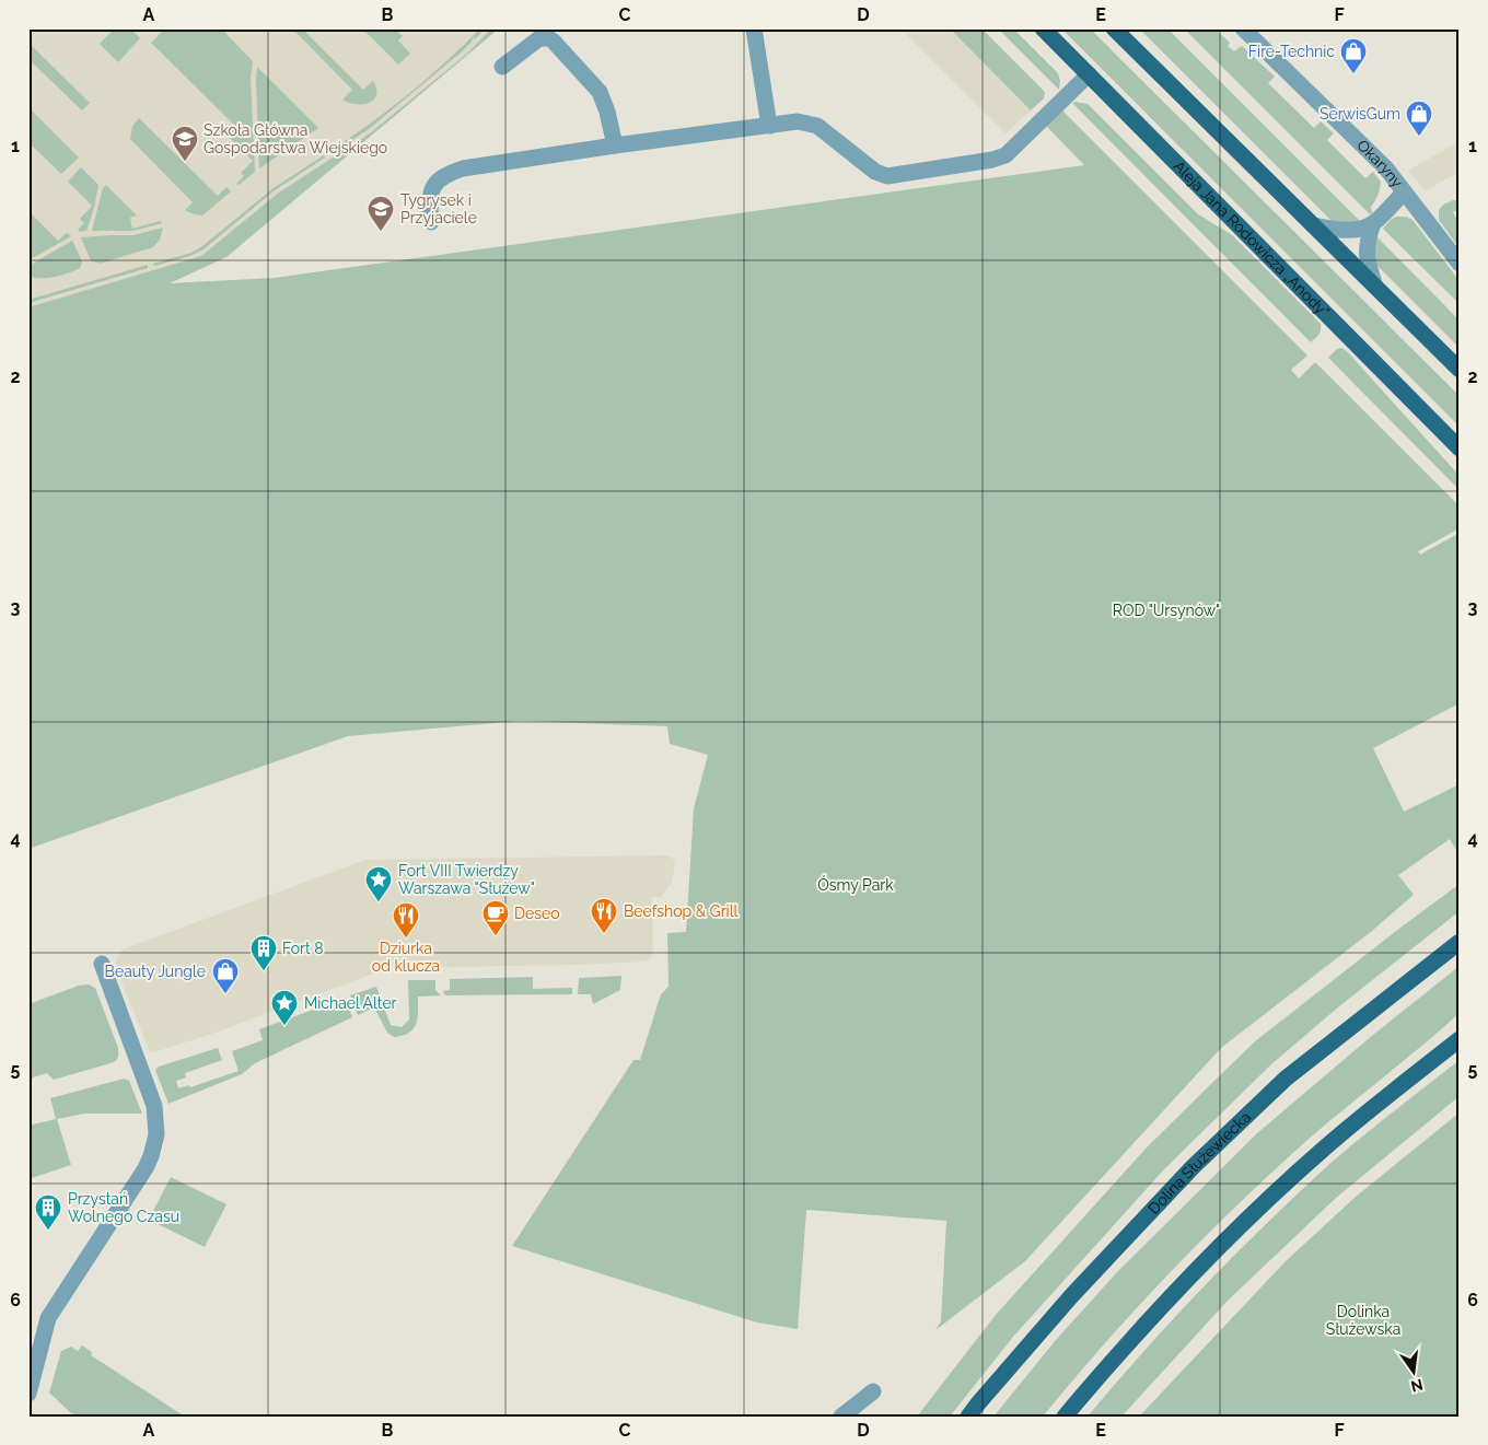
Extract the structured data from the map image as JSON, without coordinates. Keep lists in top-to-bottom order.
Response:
{
  "streets": {
    "main road": ["Aleja Jana Rodowicza „Anody”", "Dolina Służewiecka"],
    "street": ["Okaryny"]
  },
  "parks": ["ROD \"Ursynów\"", "Ósmy Park", "Dolinka Służewska"],
  "places": {
    "shop": ["Fire-Technic", "SerwisGum", "Beauty Jungle"],
    "school or university": ["Szkoła Główna Gospodarstwa Wiejskiego", "Tygrysek i Przyjaciele"],
    "place": ["Fort VIII Twierdzy Warszawa \"Służew\"", "Michael Alter"],
    "restaurant": ["Beefshop & Grill", "Dziurka od klucza"],
    "cafe": ["Deseo"],
    "building": ["Fort 8", "Przystań Wolnego Czasu"]
  },
  "north": "bottom",
  "grid": {
    "columns": [
      "A",
      "B",
      "C",
      "D",
      "E",
      "F"
    ],
    "rows": [
      "1",
      "2",
      "3",
      "4",
      "5",
      "6"
    ]
  }
}
